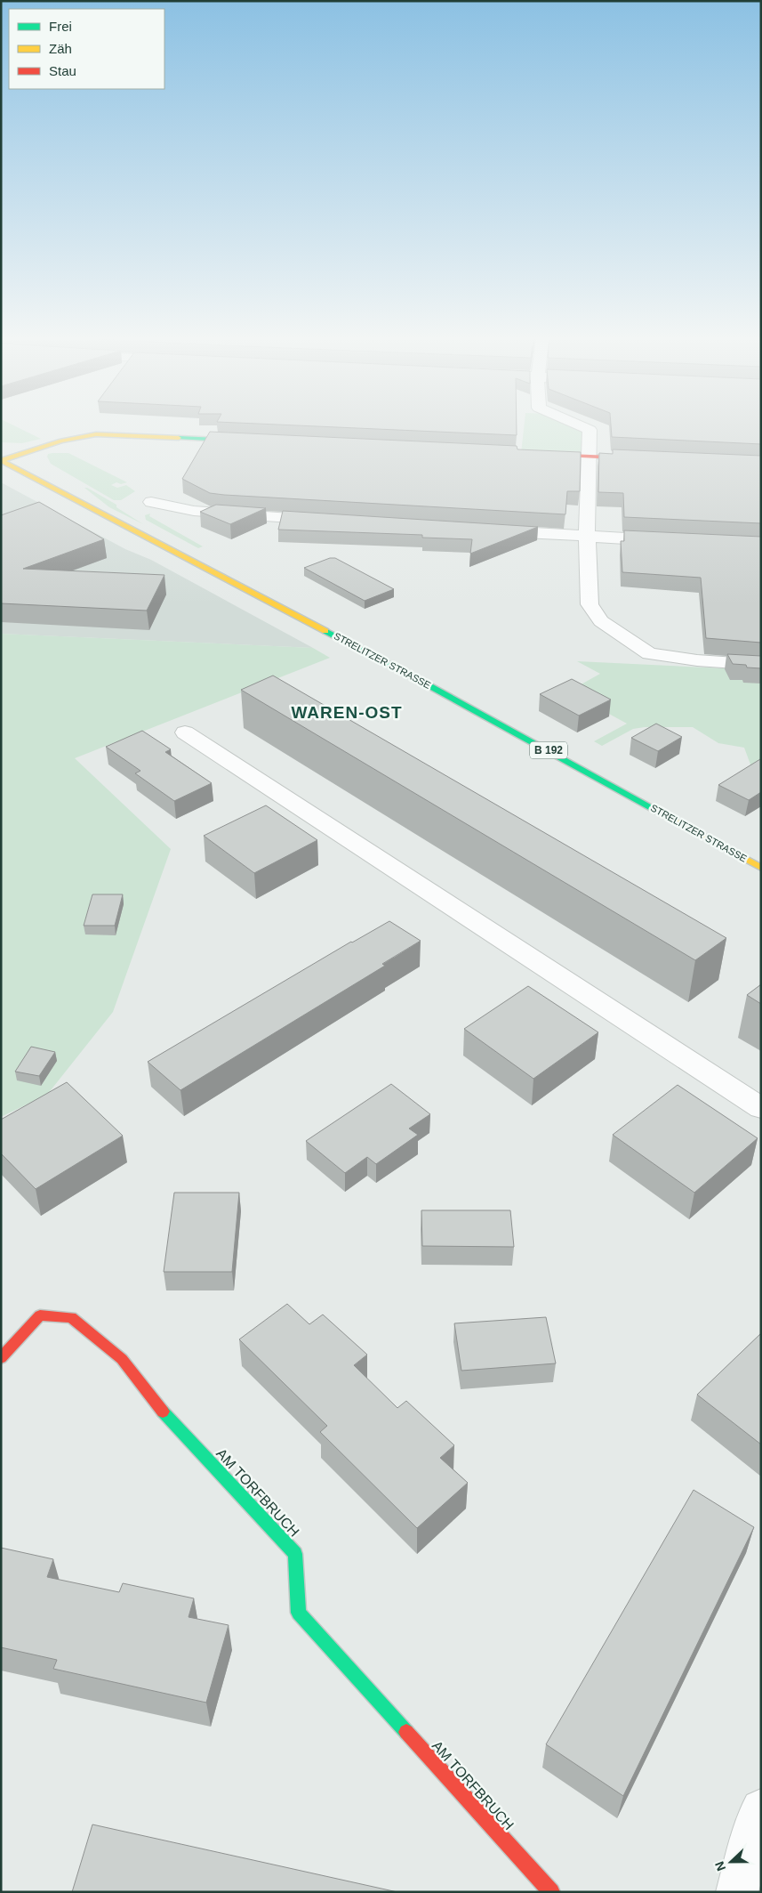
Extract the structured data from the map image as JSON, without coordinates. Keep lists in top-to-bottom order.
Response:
{
  "streets": {
    "main road": ["STRELITZER STRASSE", "B 192", "AM TORFBRUCH"]
  },
  "districts": ["WAREN-OST"],
  "legend": ["Frei", "Zäh", "Stau"],
  "north": "left"
}
